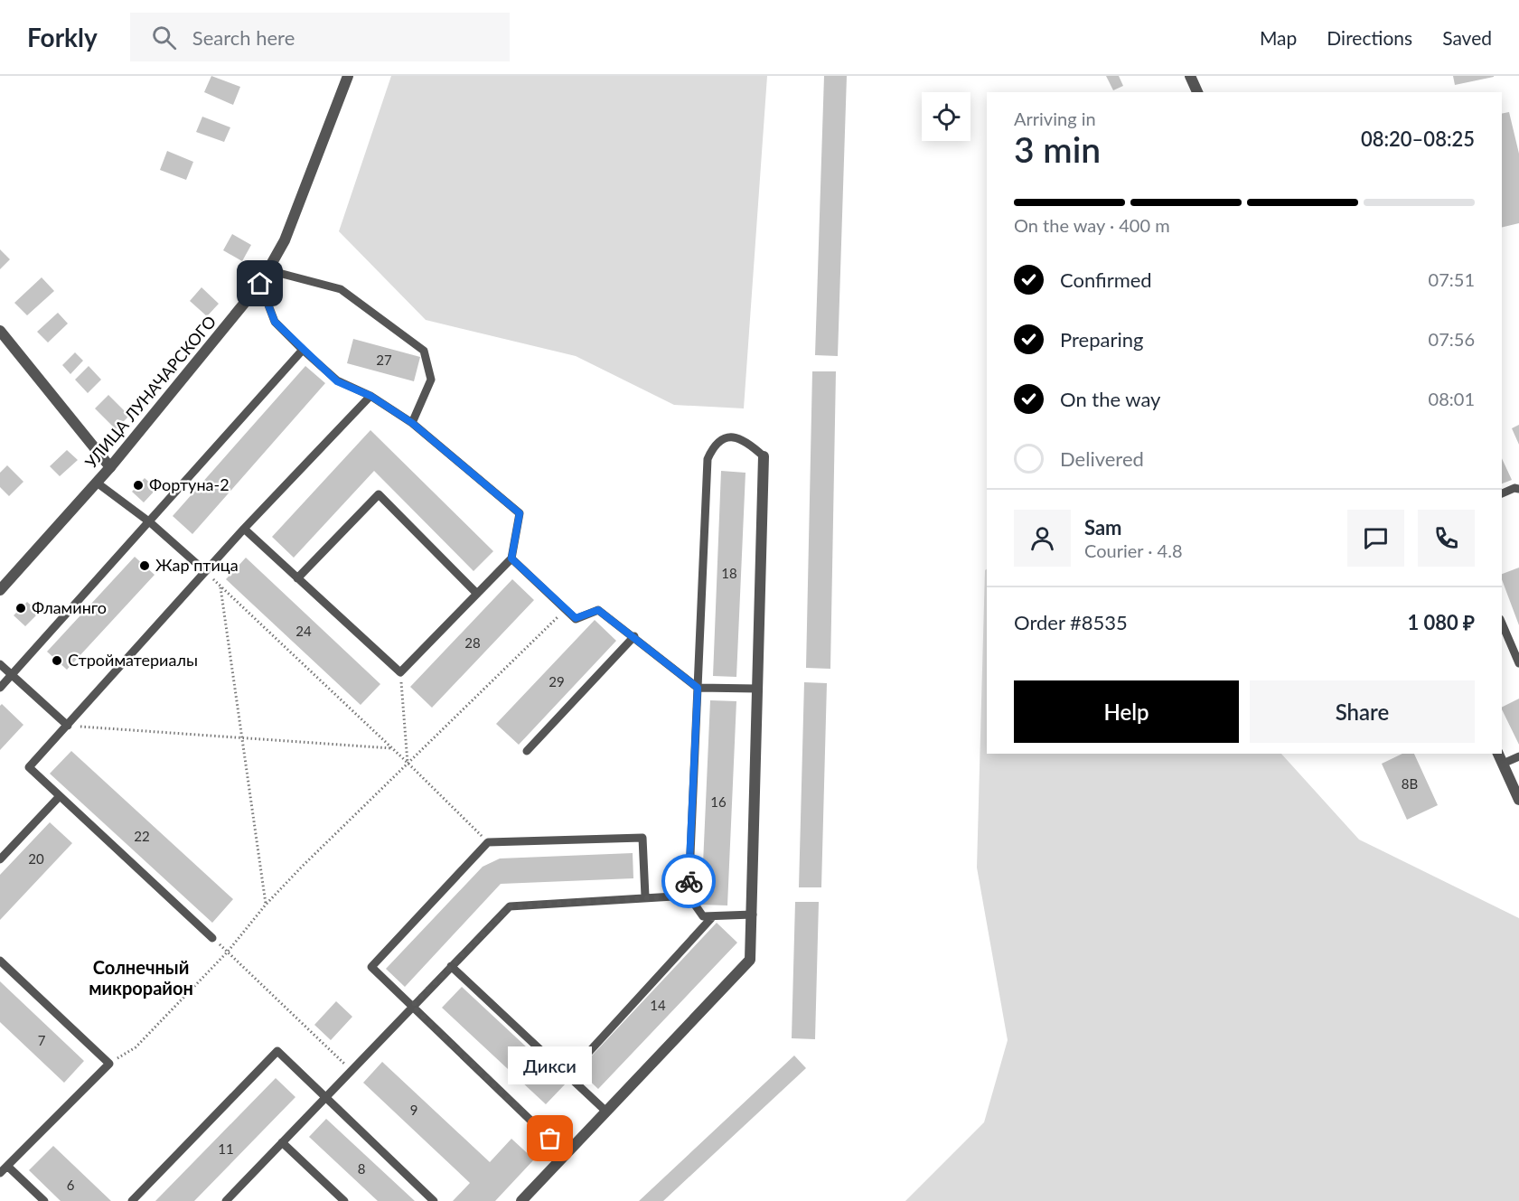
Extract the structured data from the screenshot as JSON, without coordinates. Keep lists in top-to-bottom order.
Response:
{
  "streets": {
    "street": ["УЛИЦА ЛУНАЧАРСКОГО"]
  },
  "districts": ["Солнечный микрорайон"],
  "places": [
    "Фортуна-2",
    "Жар птица",
    "Фламинго",
    "Стройматериалы",
    "Дикси"
  ],
  "house_numbers": [
    "27",
    "18",
    "24",
    "28",
    "29",
    "8В",
    "16",
    "22",
    "20",
    "14",
    "7",
    "9",
    "11",
    "8",
    "6"
  ],
  "page": {
    "header": "Forkly",
    "search": "Search here",
    "nav": ["Map", "Directions", "Saved"],
    "heading": ["3 min", "Arriving in", "08:20–08:25"],
    "panel": [
      "Sam",
      "Courier · 4.8",
      "Order #8535",
      "1 080 ₽"
    ],
    "bar": "On the way · 400 m",
    "list": [
      ["Confirmed", "07:51"],
      ["Preparing", "07:56"],
      ["On the way", "08:01"],
      "Delivered"
    ],
    "buttons": ["Help", "Share"],
    "bubble": "Дикси"
  }
}
